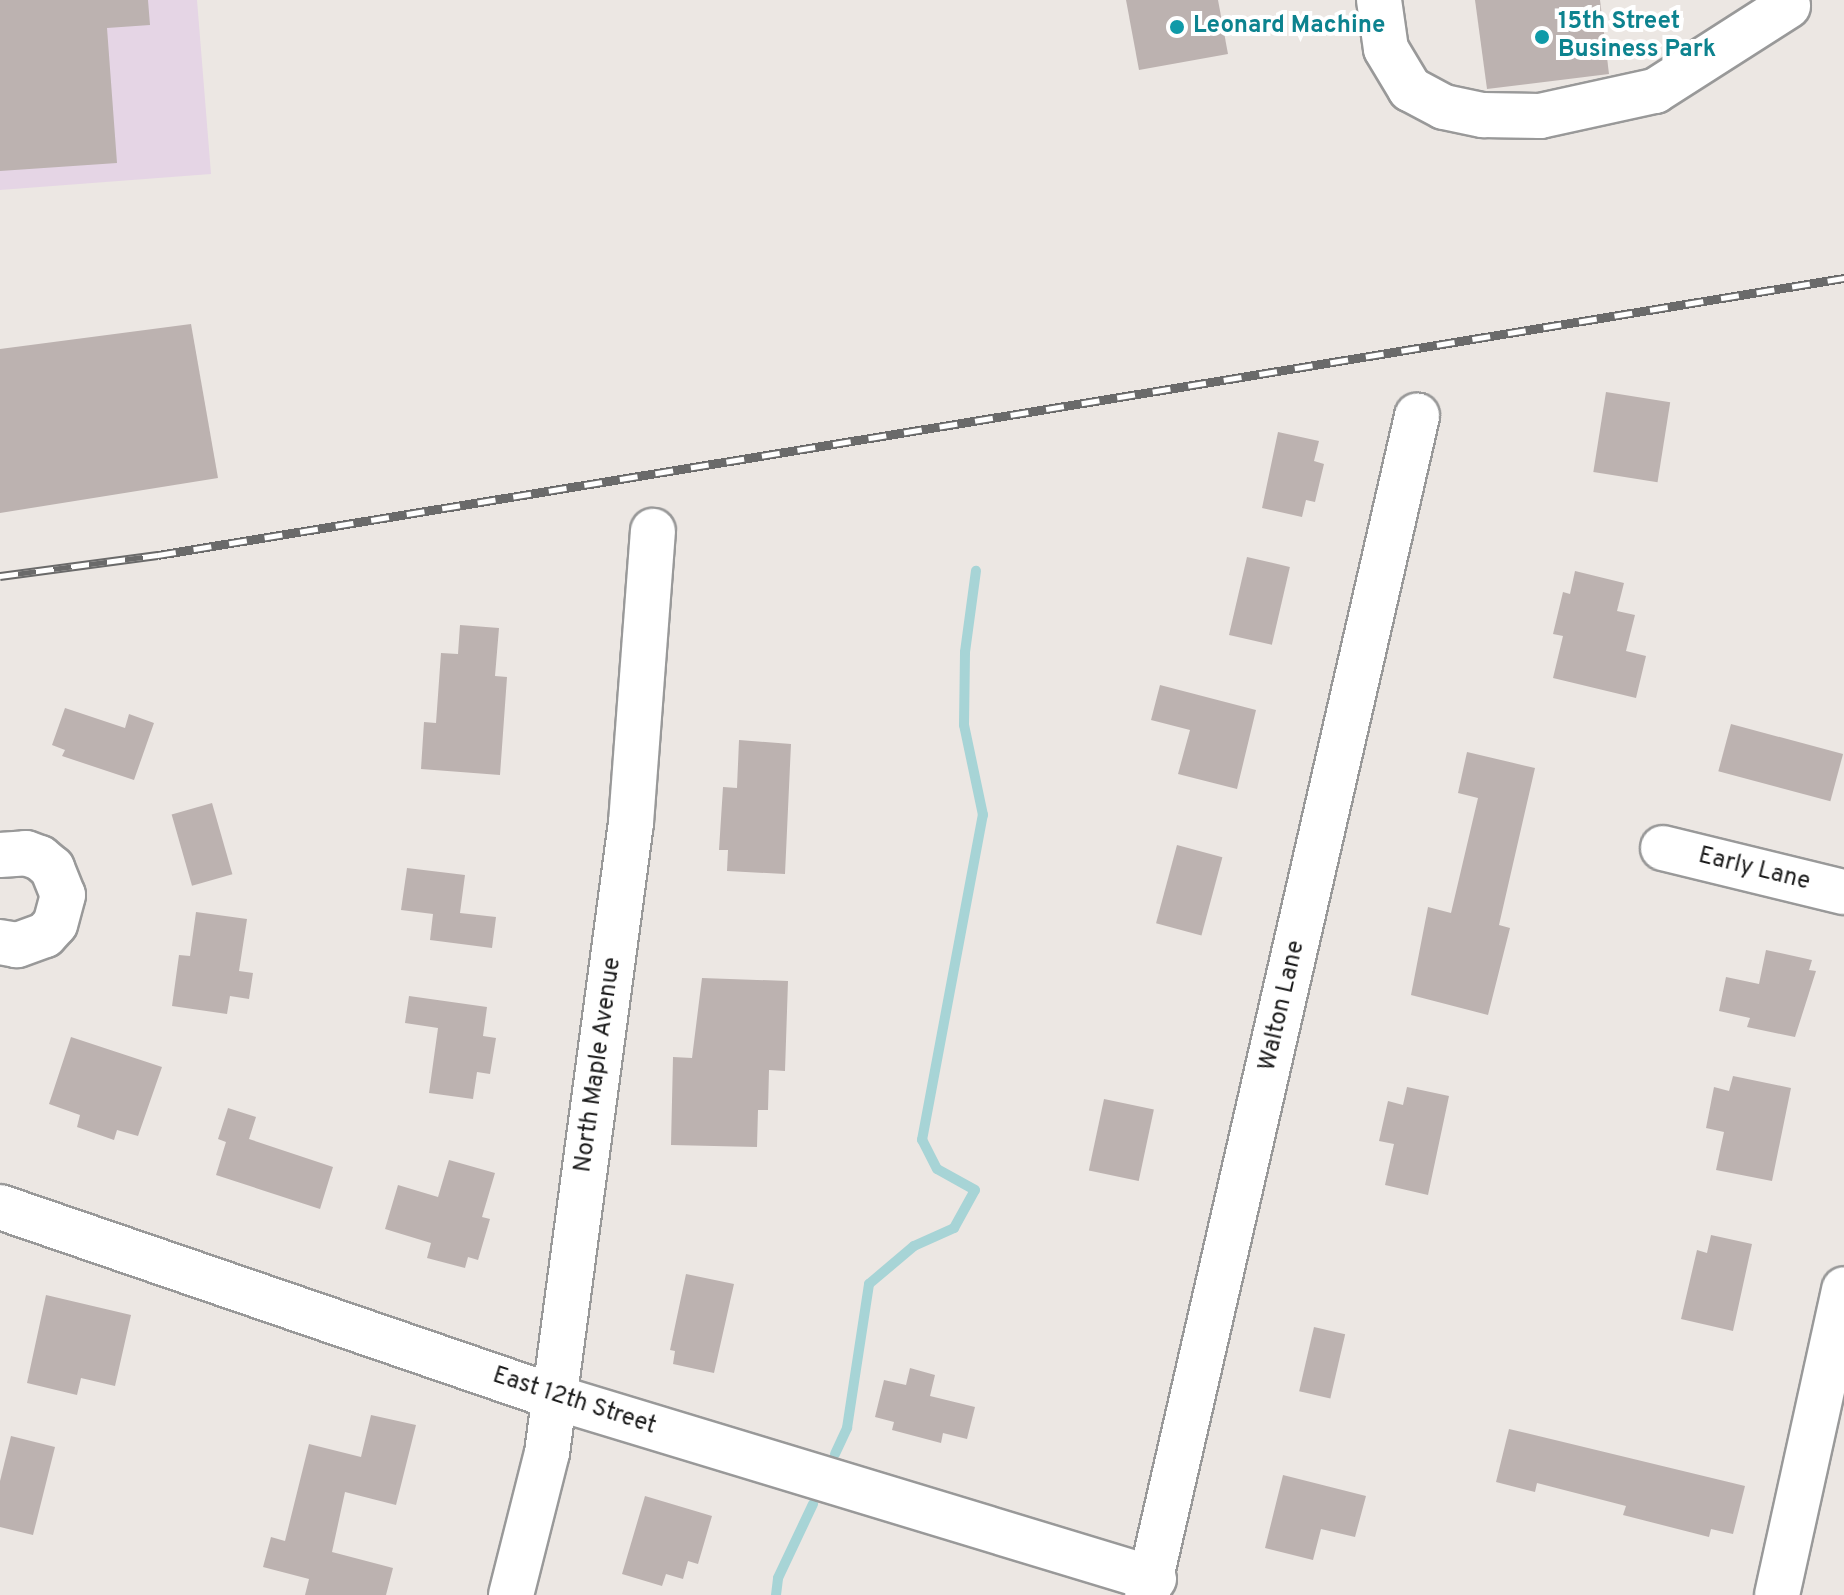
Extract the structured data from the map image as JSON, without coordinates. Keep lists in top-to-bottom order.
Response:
{
  "streets": {
    "street": [
      "Early Lane",
      "Walton Lane",
      "North Maple Avenue",
      "East 12th Street"
    ]
  },
  "crossings": [
    ["Walton Lane", "East 12th Street"],
    ["North Maple Avenue", "East 12th Street"]
  ],
  "places": ["Leonard Machine", "15th Street Business Park"]
}
